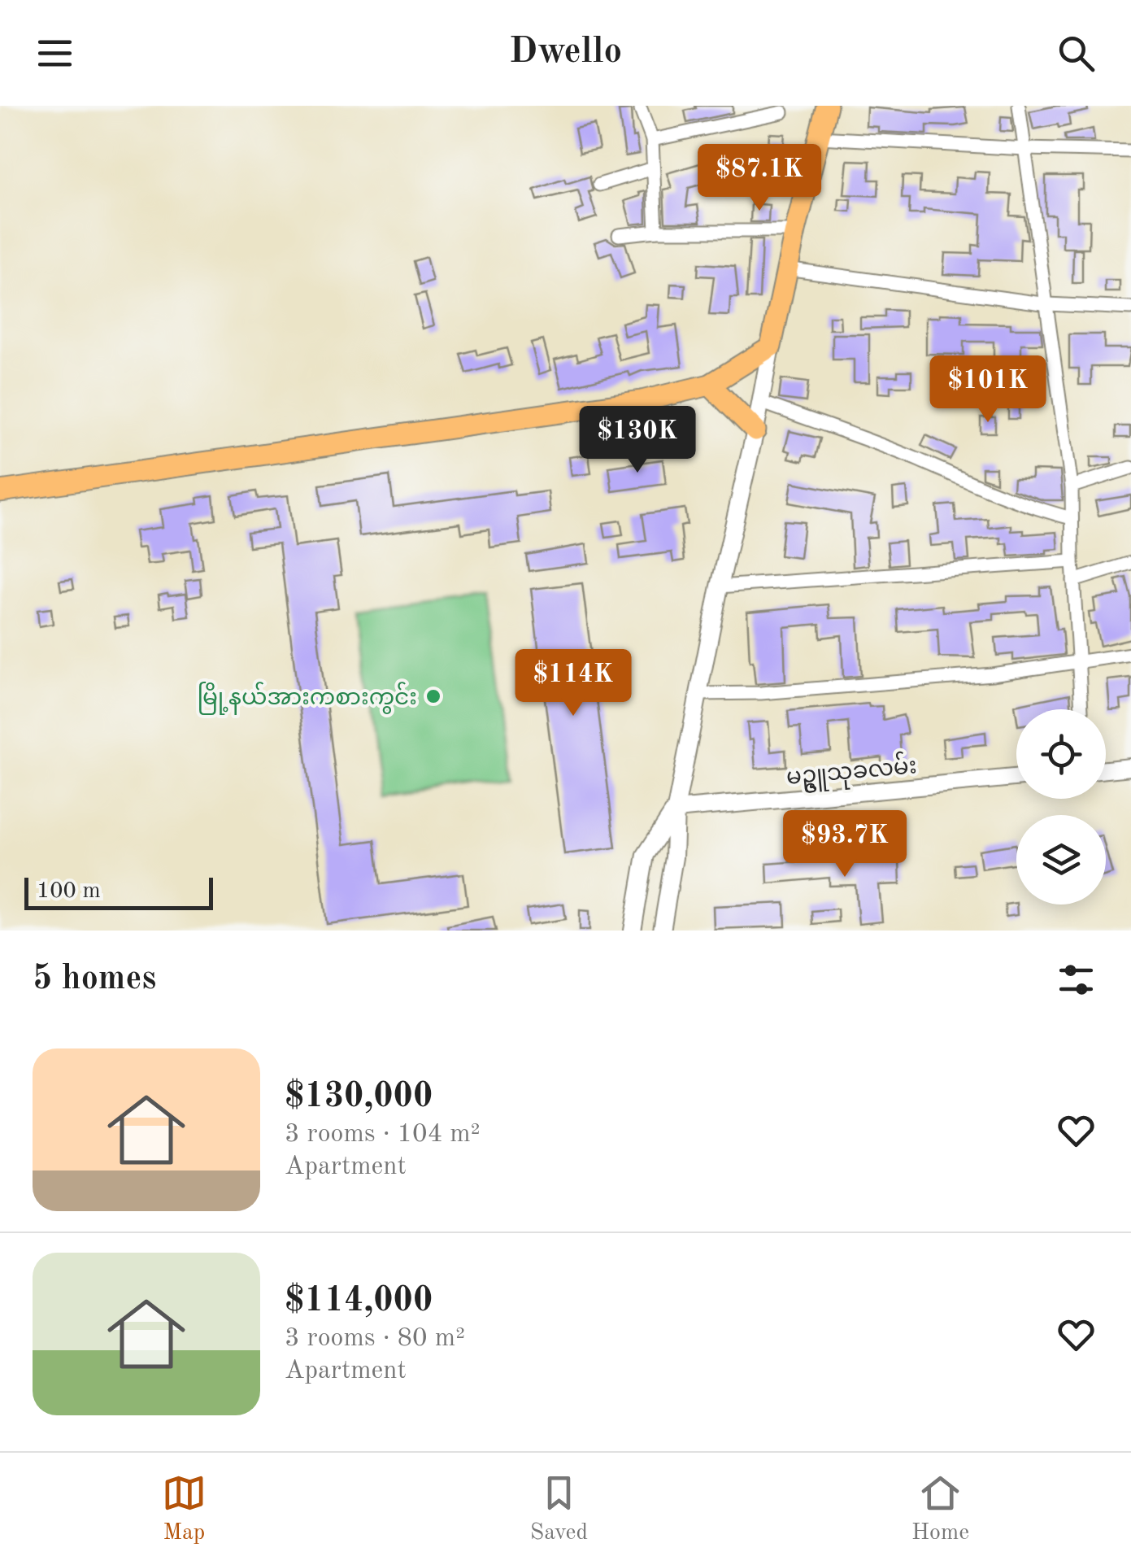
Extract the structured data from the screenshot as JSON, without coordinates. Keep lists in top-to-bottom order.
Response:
{
  "streets": {
    "street": ["မဥ္ဇူသုခလမ်း"]
  },
  "places": ["မြို့နယ်အားကစားကွင်း"],
  "scale_bar": "100 m",
  "page": {
    "header": "Dwello",
    "price": [
      "$87.1K",
      "$101K",
      "$130K",
      "$114K",
      "$93.7K"
    ],
    "scale": "100 m",
    "heading": "5 homes",
    "list": [
      {
        "name": "$130,000",
        "note": "3 rooms · 104 m² · Apartment"
      },
      {
        "name": "$114,000",
        "note": "3 rooms · 80 m² · Apartment"
      }
    ],
    "tabs": ["Map", "Saved", "Home"]
  }
}
